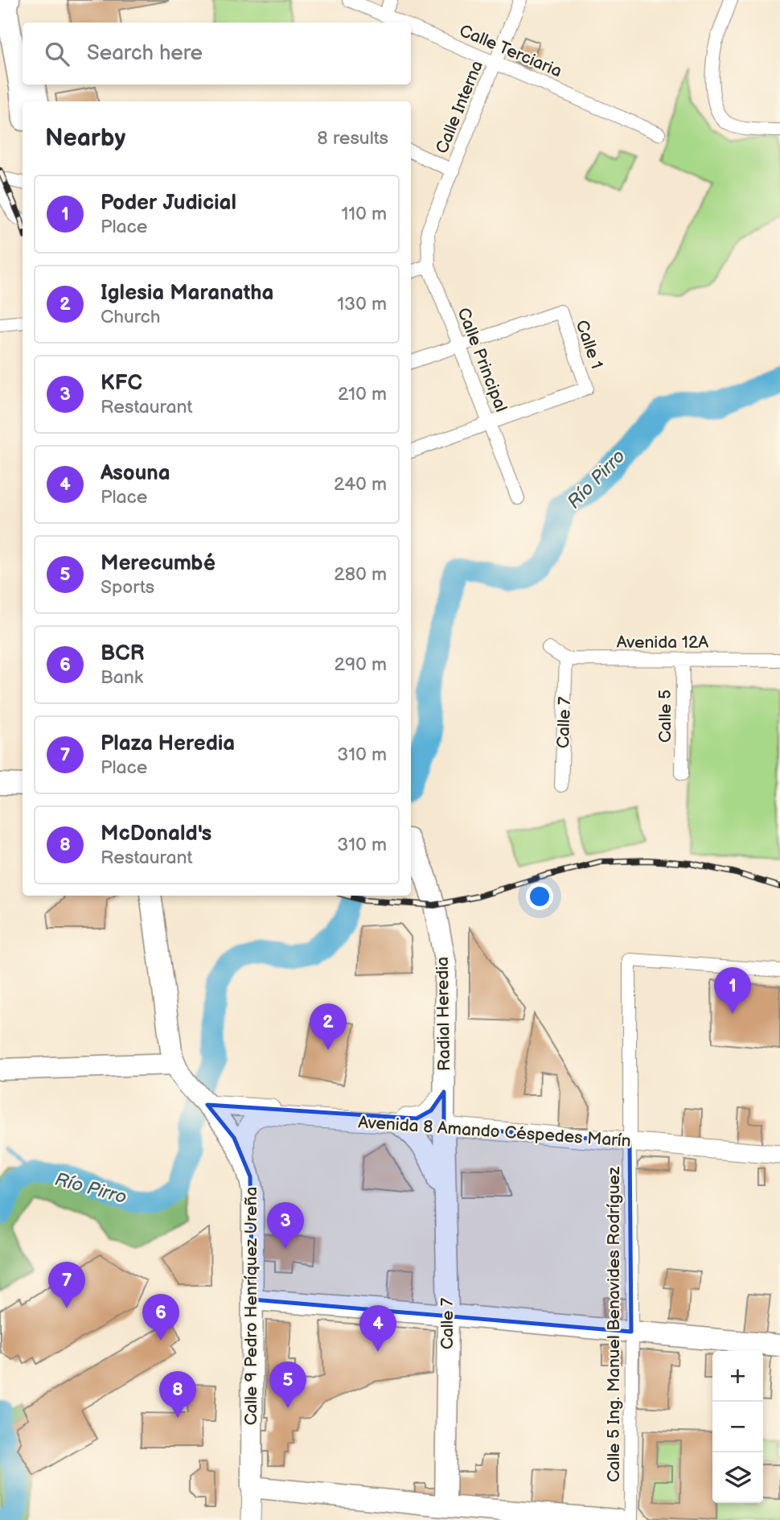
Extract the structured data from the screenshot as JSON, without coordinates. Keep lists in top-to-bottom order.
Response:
{
  "streets": {
    "main road": ["Calle 7", "Radial Heredia", "Calle 9 Pedro Henríquez Ureña"],
    "street": [
      "Calle Terciaria",
      "Calle Interna",
      "Calle 1",
      "Calle Principal",
      "Avenida 12A",
      "Calle 5",
      "Avenida 8 Amando Céspedes Marín",
      "Calle 5 Ing. Manuel Benavides Rodríguez"
    ]
  },
  "crossings": [
    ["Calle Terciaria", "Calle Interna"],
    ["Calle Interna", "Calle Principal"],
    ["Calle 1", "Calle Principal"],
    ["Avenida 12A", "Calle 5"],
    ["Avenida 12A", "Calle 7"],
    ["Calle 7", "Radial Heredia"],
    ["Calle 7", "Avenida 8 Amando Céspedes Marín"],
    ["Radial Heredia", "Avenida 8 Amando Céspedes Marín"],
    ["Avenida 8 Amando Céspedes Marín", "Calle 9 Pedro Henríquez Ureña"],
    ["Avenida 8 Amando Céspedes Marín", "Calle 5 Ing. Manuel Benavides Rodríguez"]
  ],
  "water": ["Río Pirro"],
  "page": {
    "search": "Search here",
    "heading": ["Nearby", "8 results"],
    "list": [
      {
        "mark": "1",
        "name": "Poder Judicial",
        "note": "Place",
        "value": "110 m"
      },
      {
        "mark": "2",
        "name": "Iglesia Maranatha",
        "note": "Church",
        "value": "130 m"
      },
      {
        "mark": "3",
        "name": "KFC",
        "note": "Restaurant",
        "value": "210 m"
      },
      {
        "mark": "4",
        "name": "Asouna",
        "note": "Place",
        "value": "240 m"
      },
      {
        "mark": "5",
        "name": "Merecumbé",
        "note": "Sports",
        "value": "280 m"
      },
      {
        "mark": "6",
        "name": "BCR",
        "note": "Bank",
        "value": "290 m"
      },
      {
        "mark": "7",
        "name": "Plaza Heredia",
        "note": "Place",
        "value": "310 m"
      },
      {
        "mark": "8",
        "name": "McDonald's",
        "note": "Restaurant",
        "value": "310 m"
      }
    ],
    "pins": [
      "1",
      "2",
      "3",
      "7",
      "6",
      "4",
      "5",
      "8"
    ],
    "map_buttons": ["+", "−"]
  }
}
